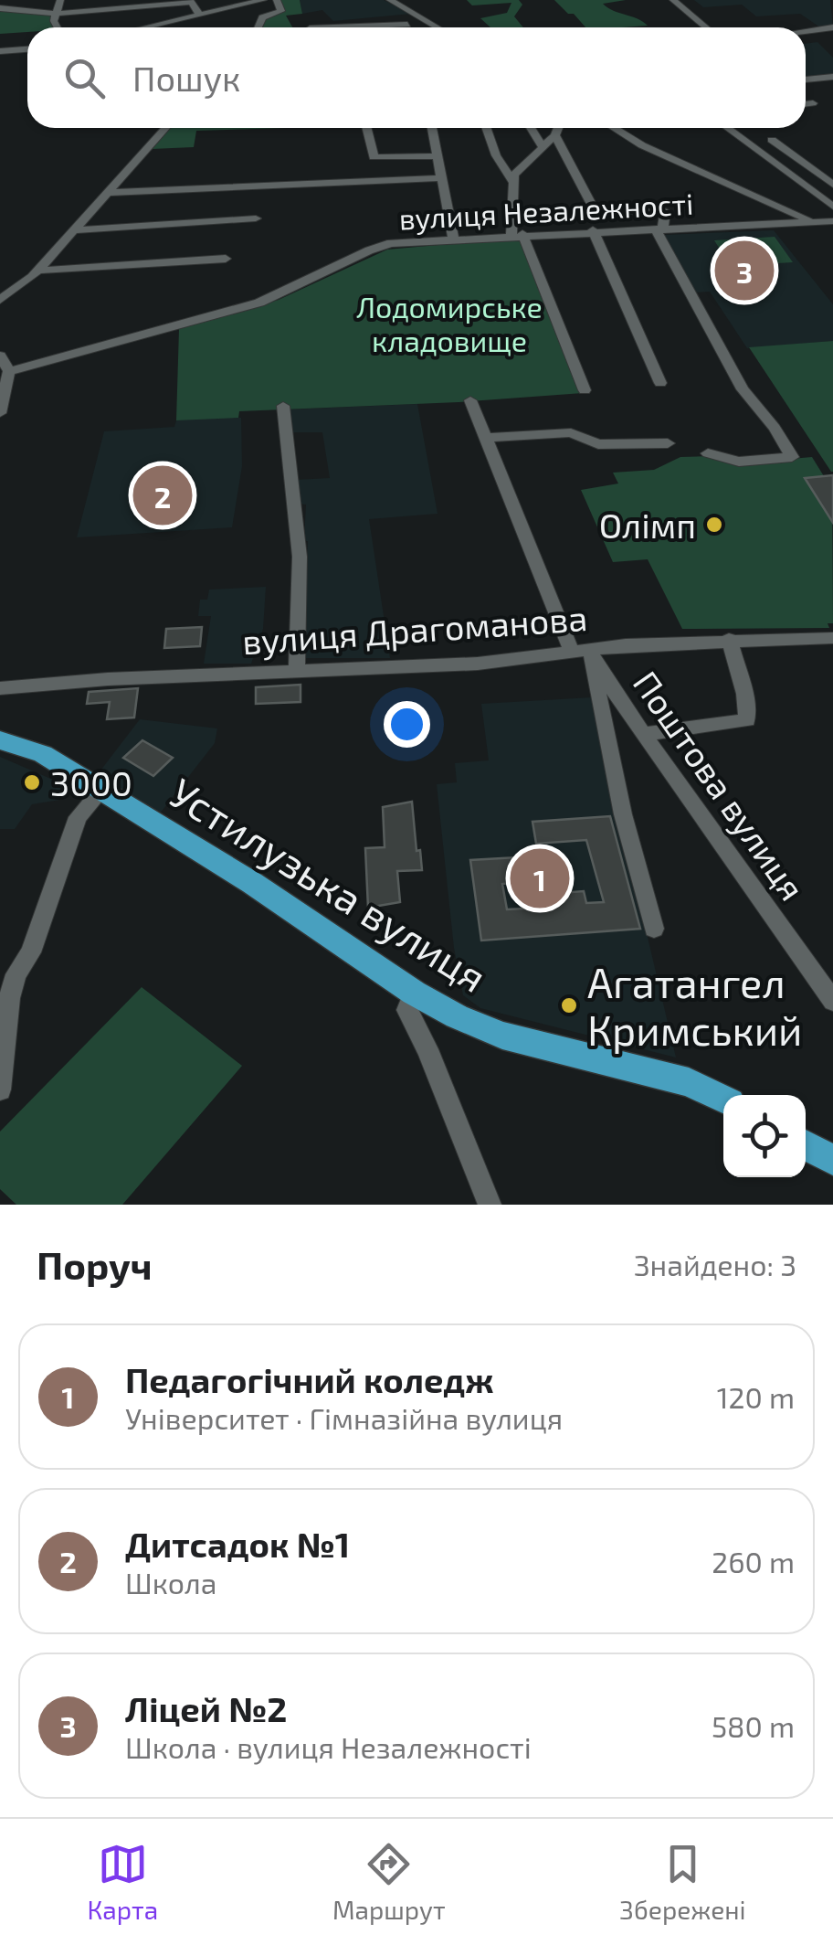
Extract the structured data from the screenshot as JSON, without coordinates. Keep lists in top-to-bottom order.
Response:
{
  "streets": {
    "main road": ["Устилузька вулиця"],
    "street": ["вулиця Незалежності", "вулиця Драгоманова", "Поштова вулиця"]
  },
  "crossings": [
    ["вулиця Драгоманова", "Поштова вулиця"]
  ],
  "parks": ["Лодомирське кладовище"],
  "places": ["Олімп", "3000", "Агатангел Кримський"],
  "page": {
    "search": "Пошук",
    "pins": ["3", "2", "1"],
    "heading": ["Поруч", "Знайдено: 3"],
    "list": [
      {
        "mark": "1",
        "name": "Педагогічний коледж",
        "note": "Університет · Гімназійна вулиця",
        "value": "120 m"
      },
      {
        "mark": "2",
        "name": "Дитсадок №1",
        "note": "Школа",
        "value": "260 m"
      },
      {
        "mark": "3",
        "name": "Ліцей №2",
        "note": "Школа · вулиця Незалежності",
        "value": "580 m"
      }
    ],
    "nav": ["Карта", "Маршрут", "Збережені"]
  }
}
